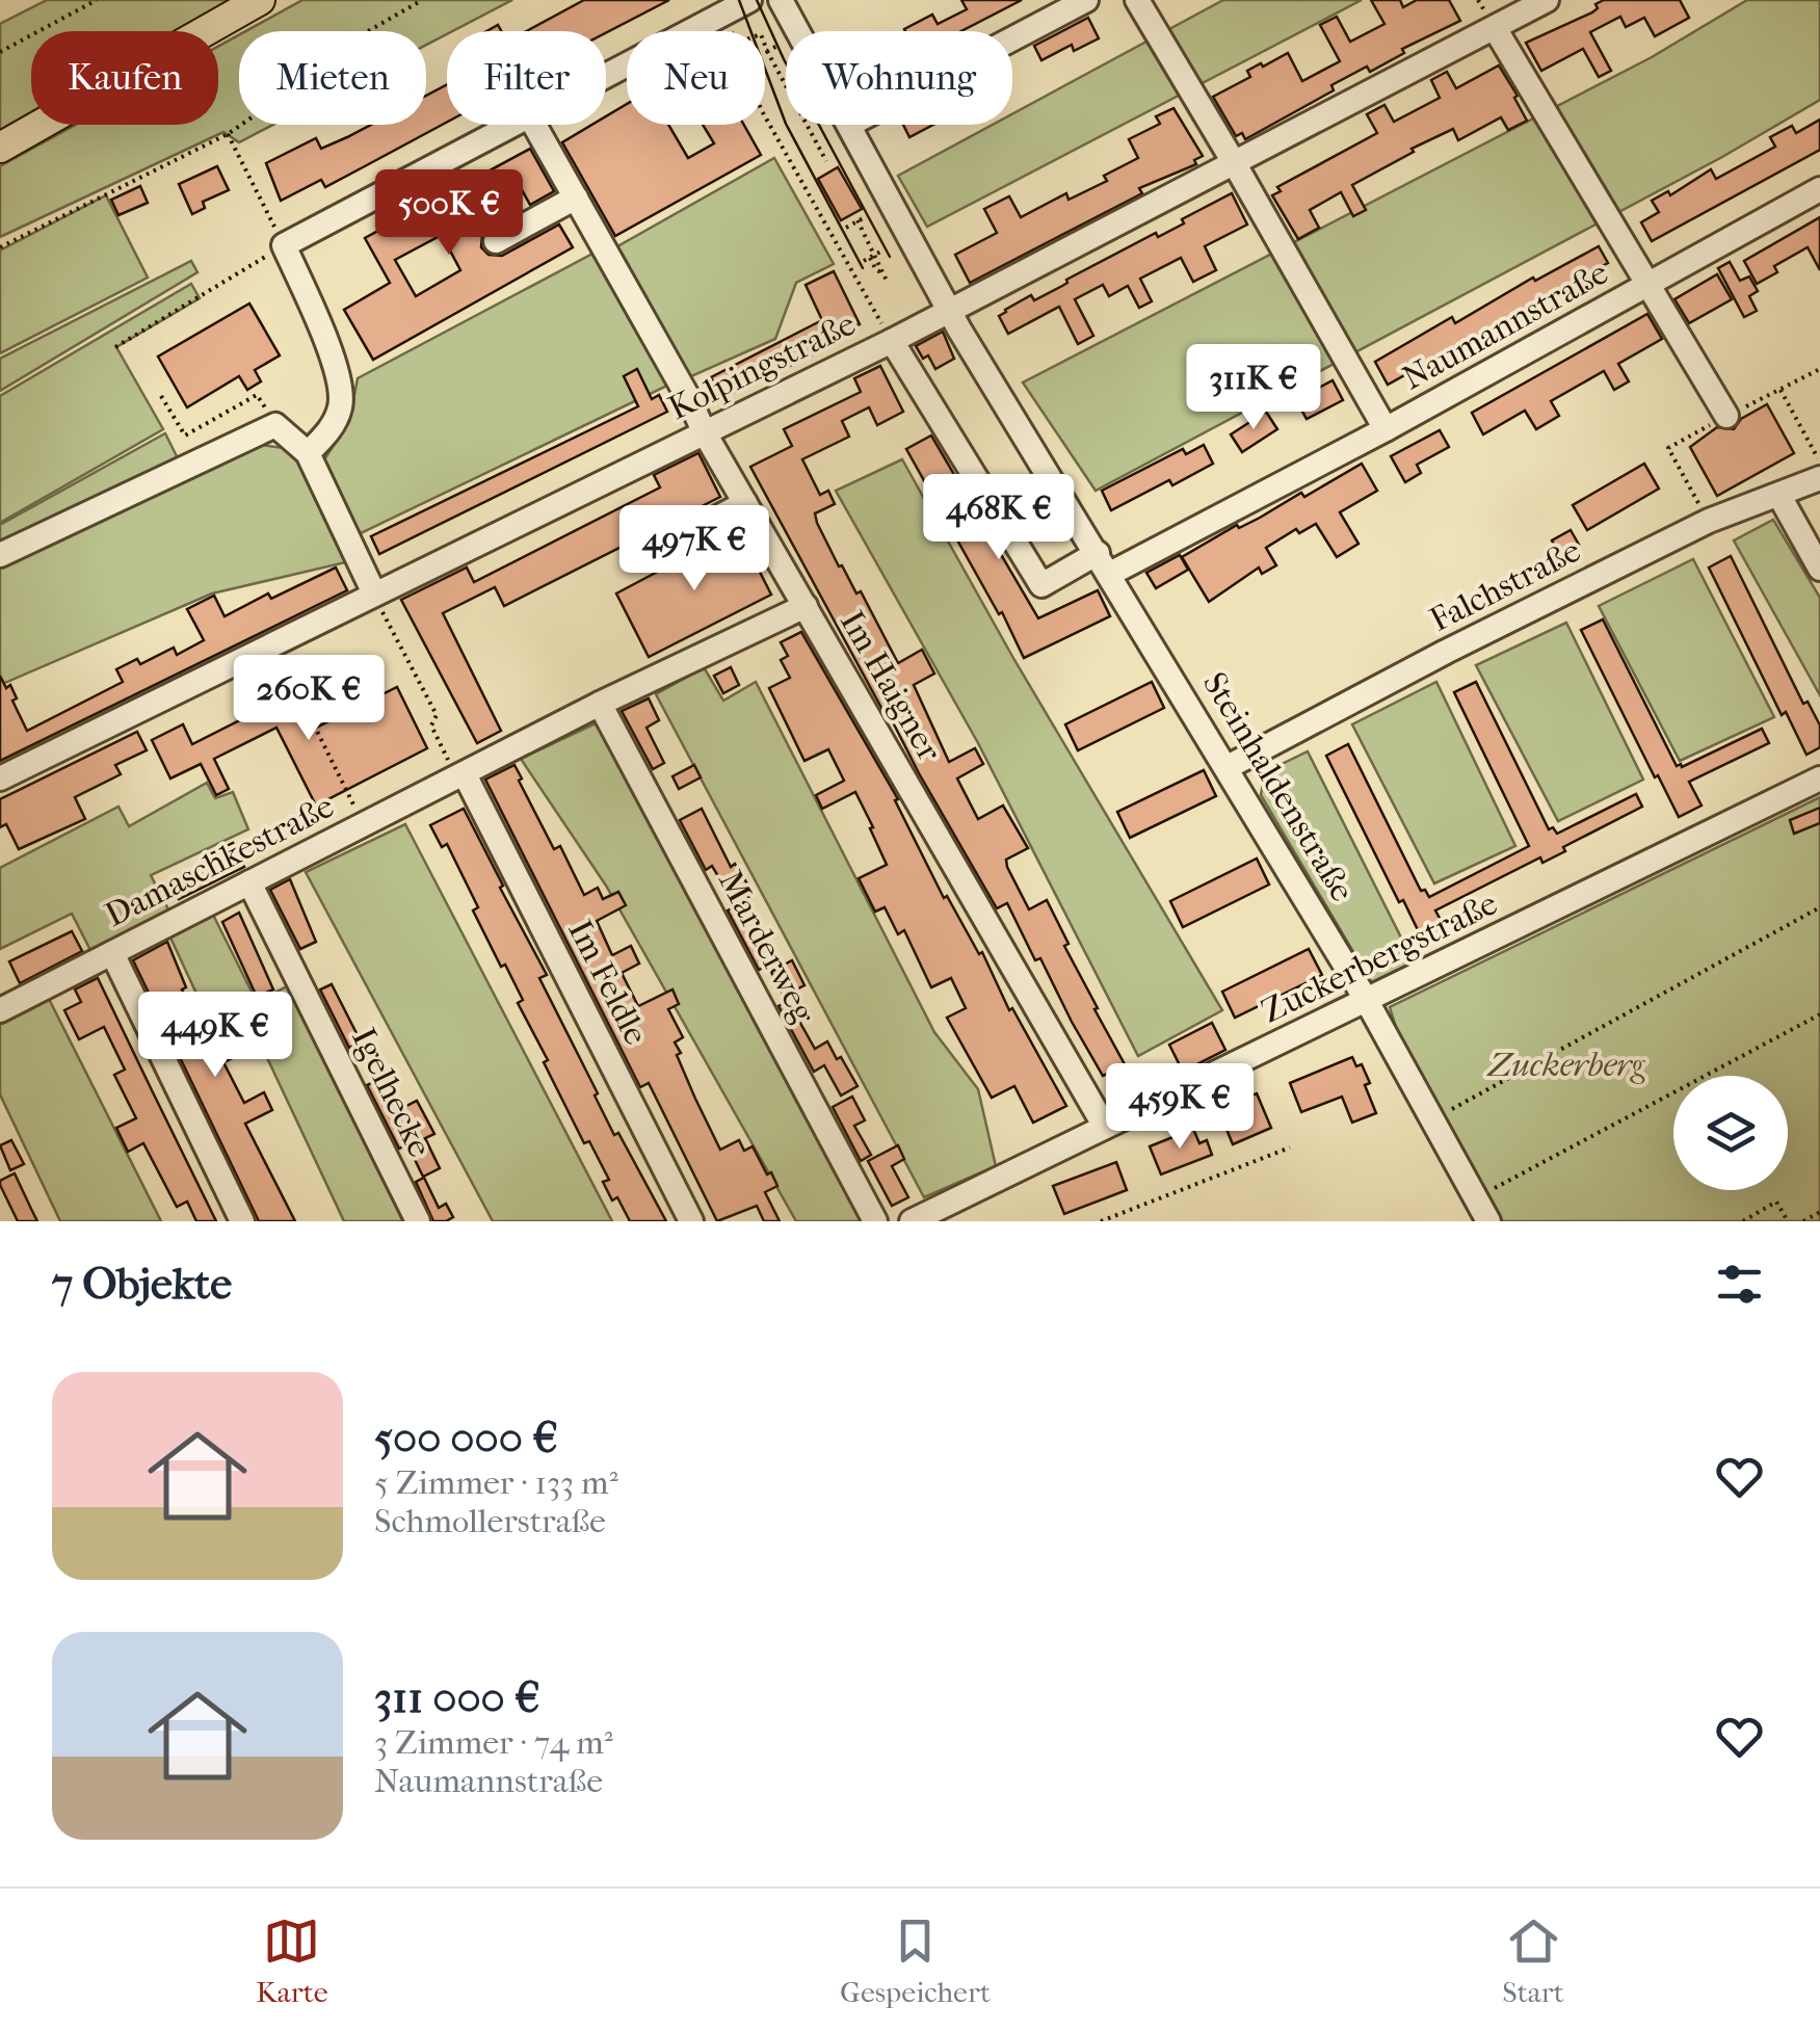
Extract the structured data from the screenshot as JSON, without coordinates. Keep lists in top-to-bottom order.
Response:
{
  "streets": {
    "street": [
      "Naumannstraße",
      "Kolpingstraße",
      "Falchstraße",
      "Im Haigner",
      "Steinhaldenstraße",
      "Damaschkestraße",
      "Marderweg",
      "Zuckerbergstraße",
      "Im Feldle",
      "Igelhecke"
    ]
  },
  "crossings": [
    ["Naumannstraße", "Steinhaldenstraße"],
    ["Kolpingstraße", "Im Haigner"],
    ["Kolpingstraße", "Steinhaldenstraße"],
    ["Falchstraße", "Steinhaldenstraße"],
    ["Im Haigner", "Damaschkestraße"],
    ["Im Haigner", "Zuckerbergstraße"],
    ["Steinhaldenstraße", "Zuckerbergstraße"],
    ["Damaschkestraße", "Marderweg"],
    ["Damaschkestraße", "Im Feldle"],
    ["Damaschkestraße", "Igelhecke"]
  ],
  "parks": ["Zuckerberg"],
  "page": {
    "chip": [
      "Kaufen",
      "Mieten",
      "Filter",
      "Neu",
      "Wohnung"
    ],
    "price": [
      "500K €",
      "311K €",
      "468K €",
      "497K €",
      "260K €",
      "449K €",
      "459K €"
    ],
    "heading": "7 Objekte",
    "list": [
      {
        "name": "500 000 €",
        "note": "5 Zimmer · 133 m² · Schmollerstraße"
      },
      {
        "name": "311 000 €",
        "note": "3 Zimmer · 74 m² · Naumannstraße"
      }
    ],
    "tabs": ["Karte", "Gespeichert", "Start"]
  }
}
